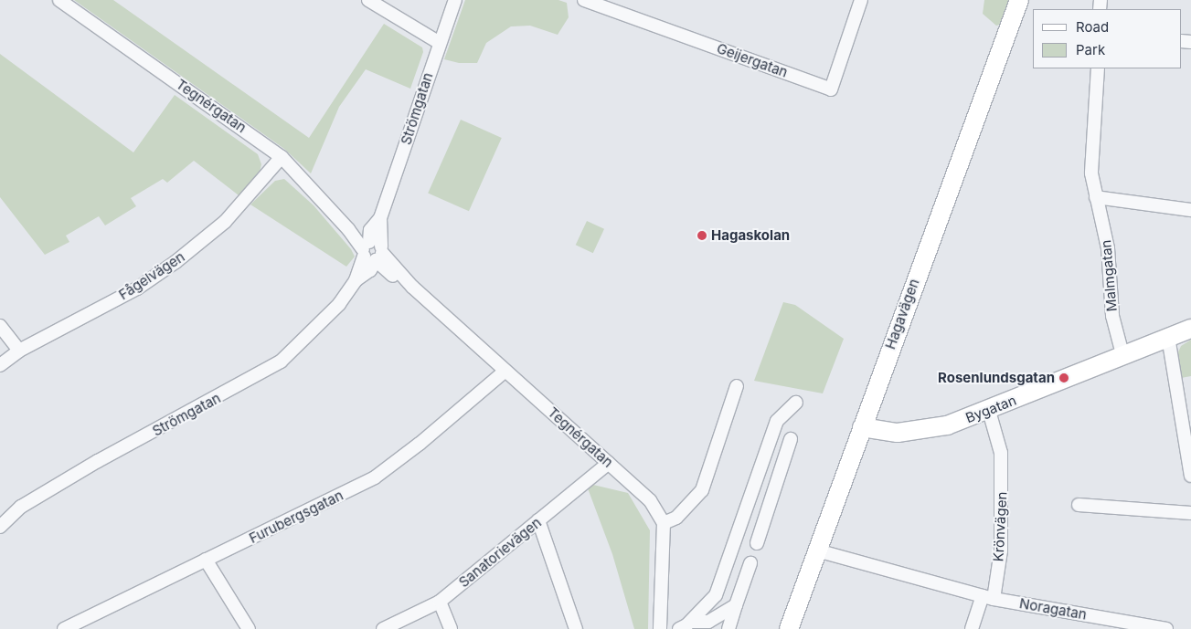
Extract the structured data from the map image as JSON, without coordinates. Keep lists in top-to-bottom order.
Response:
{
  "streets": {
    "street": [
      "Geijergatan",
      "Tegnérgatan",
      "Strömgatan",
      "Fågelvägen",
      "Malmgatan",
      "Hagavägen",
      "Bygatan",
      "Furubergsgatan",
      "Krönvägen",
      "Sanatorievägen",
      "Noragatan"
    ]
  },
  "crossings": [
    ["Tegnérgatan", "Strömgatan"],
    ["Tegnérgatan", "Fågelvägen"],
    ["Tegnérgatan", "Furubergsgatan"],
    ["Tegnérgatan", "Sanatorievägen"],
    ["Malmgatan", "Bygatan"],
    ["Hagavägen", "Bygatan"],
    ["Hagavägen", "Noragatan"],
    ["Bygatan", "Krönvägen"],
    ["Krönvägen", "Noragatan"]
  ],
  "places": ["Hagaskolan", "Rosenlundsgatan"],
  "legend": ["Road", "Park"]
}
